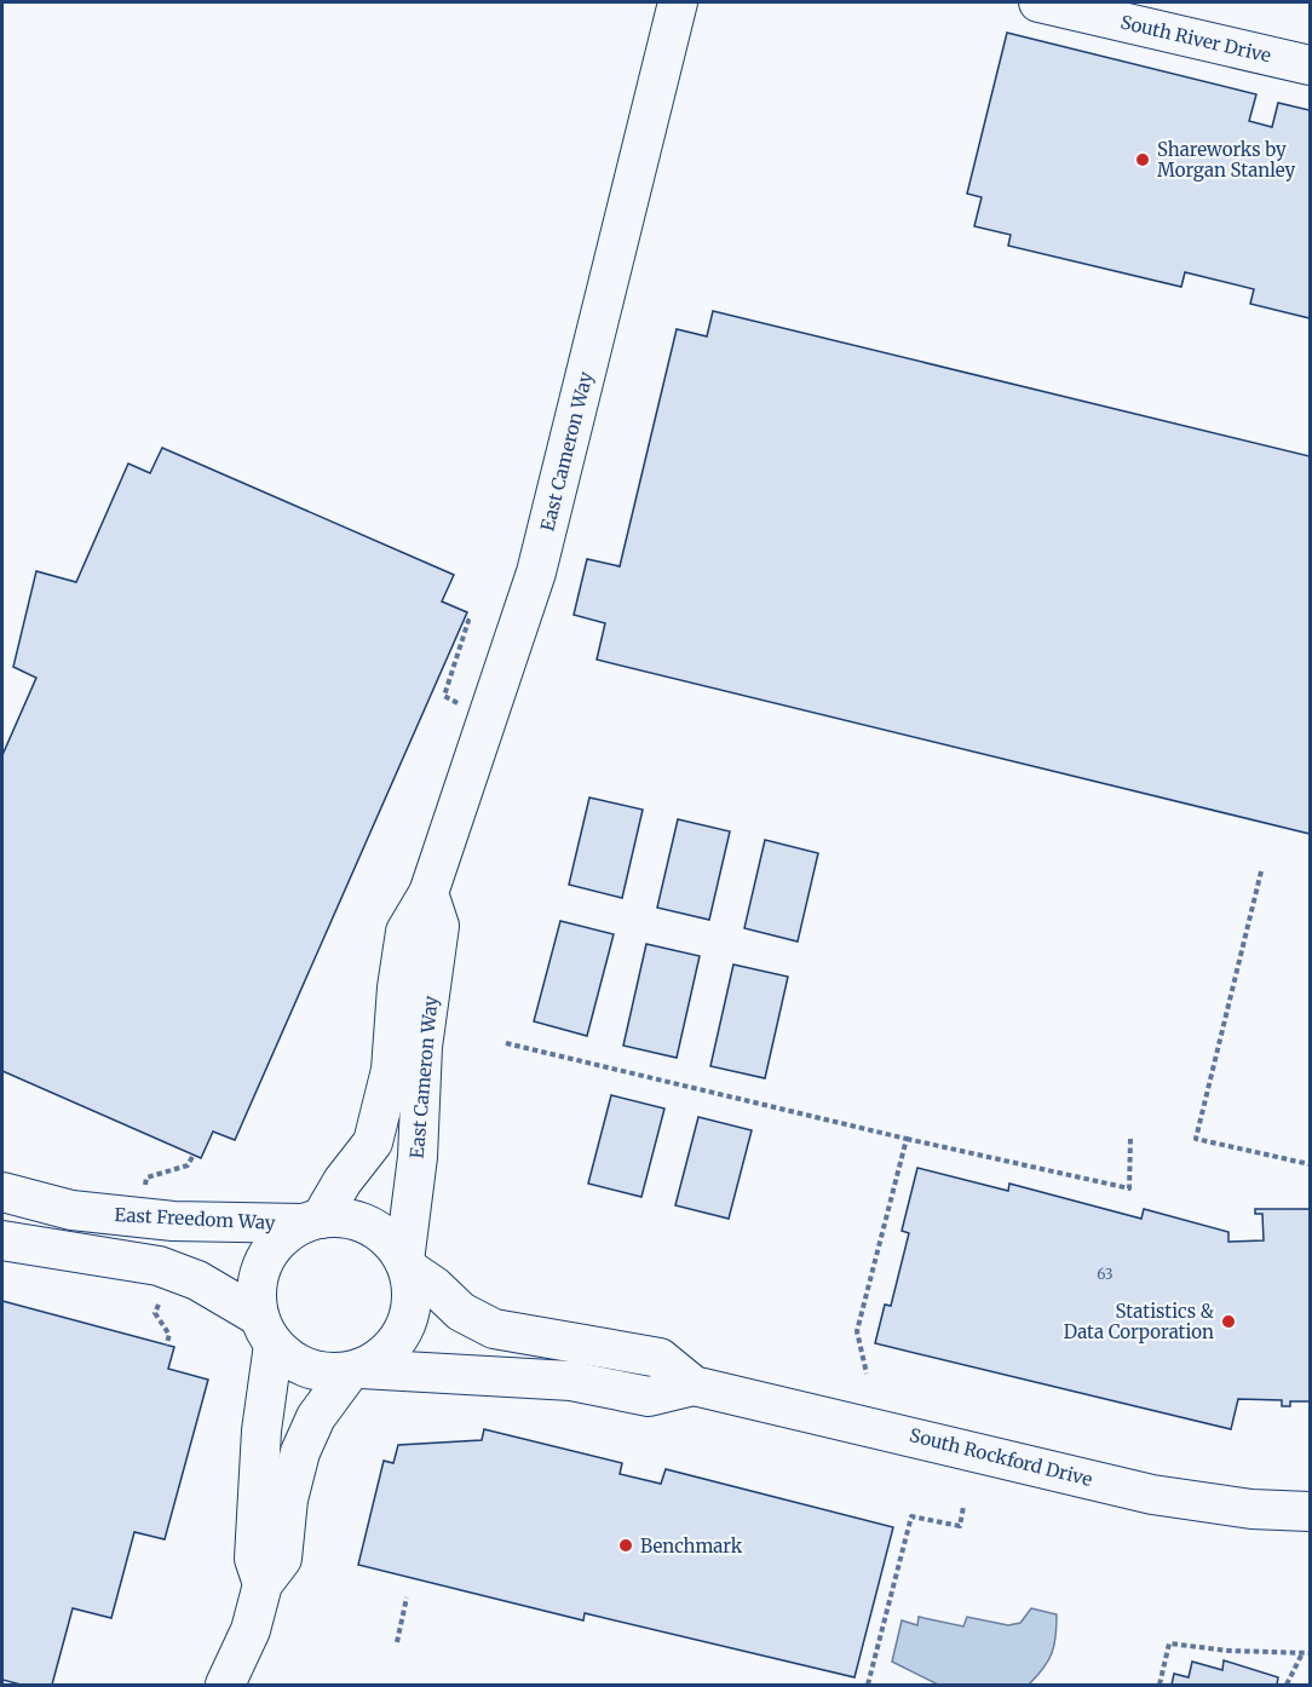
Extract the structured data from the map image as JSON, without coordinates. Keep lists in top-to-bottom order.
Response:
{
  "streets": {
    "street": [
      "South River Drive",
      "East Cameron Way",
      "East Freedom Way",
      "South Rockford Drive"
    ]
  },
  "crossings": [
    ["East Cameron Way", "East Freedom Way"],
    ["East Cameron Way", "South Rockford Drive"],
    ["East Freedom Way", "South Rockford Drive"]
  ],
  "places": ["Shareworks by Morgan Stanley", "Statistics & Data Corporation", "Benchmark"],
  "house_numbers": ["63"]
}
